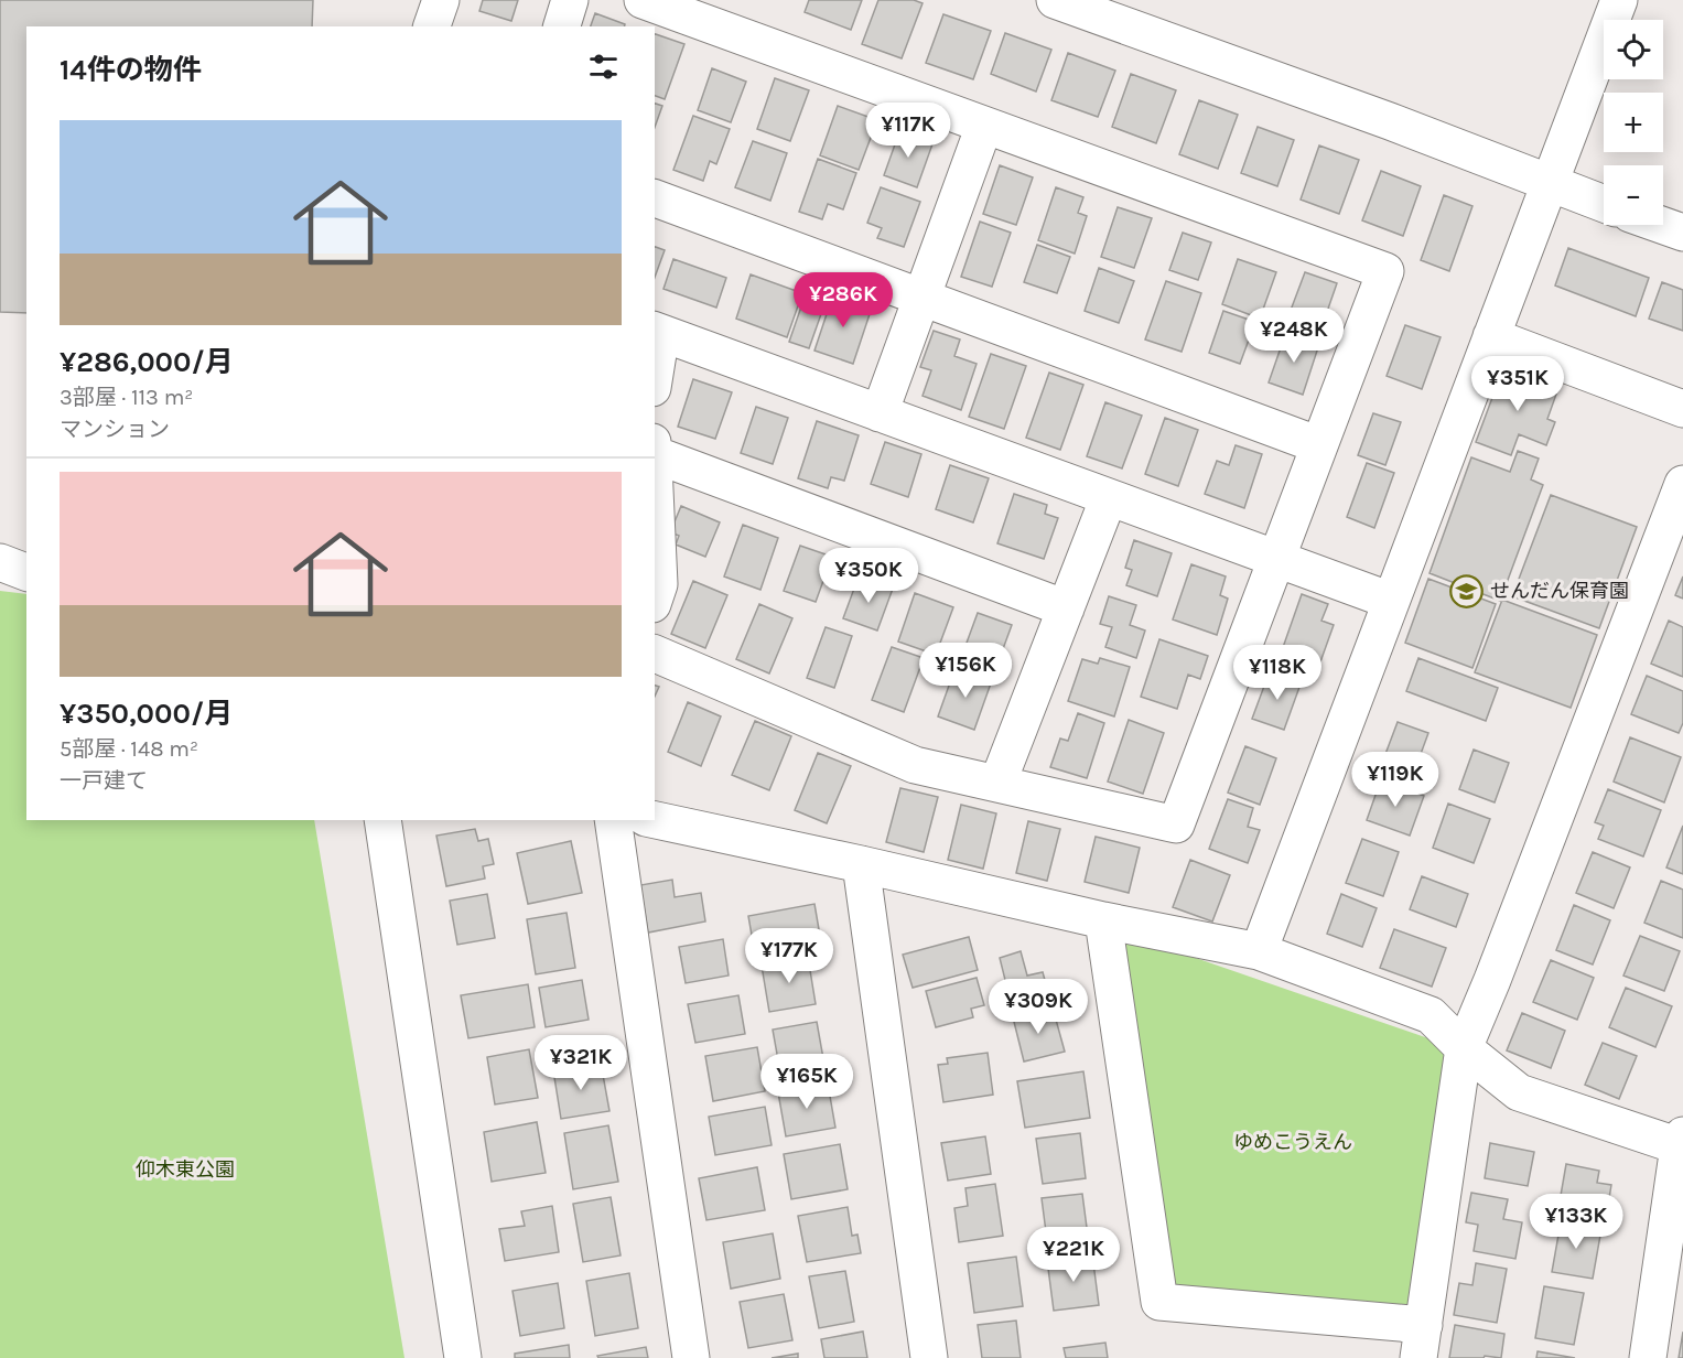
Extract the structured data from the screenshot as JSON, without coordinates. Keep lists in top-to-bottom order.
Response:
{
  "parks": ["ゆめこうえん", "仰木東公園"],
  "places": {
    "school or university": ["せんだん保育園"]
  },
  "page": {
    "map_buttons": ["+", "−"],
    "heading": "14件の物件",
    "price": [
      "¥117K",
      "¥286K",
      "¥248K",
      "¥351K",
      "¥350K",
      "¥156K",
      "¥118K",
      "¥119K",
      "¥177K",
      "¥309K",
      "¥321K",
      "¥165K",
      "¥133K",
      "¥221K"
    ],
    "list": [
      {
        "name": "¥286,000/月",
        "note": "3部屋 · 113 m² · マンション"
      },
      {
        "name": "¥350,000/月",
        "note": "5部屋 · 148 m² · 一戸建て"
      }
    ]
  }
}
